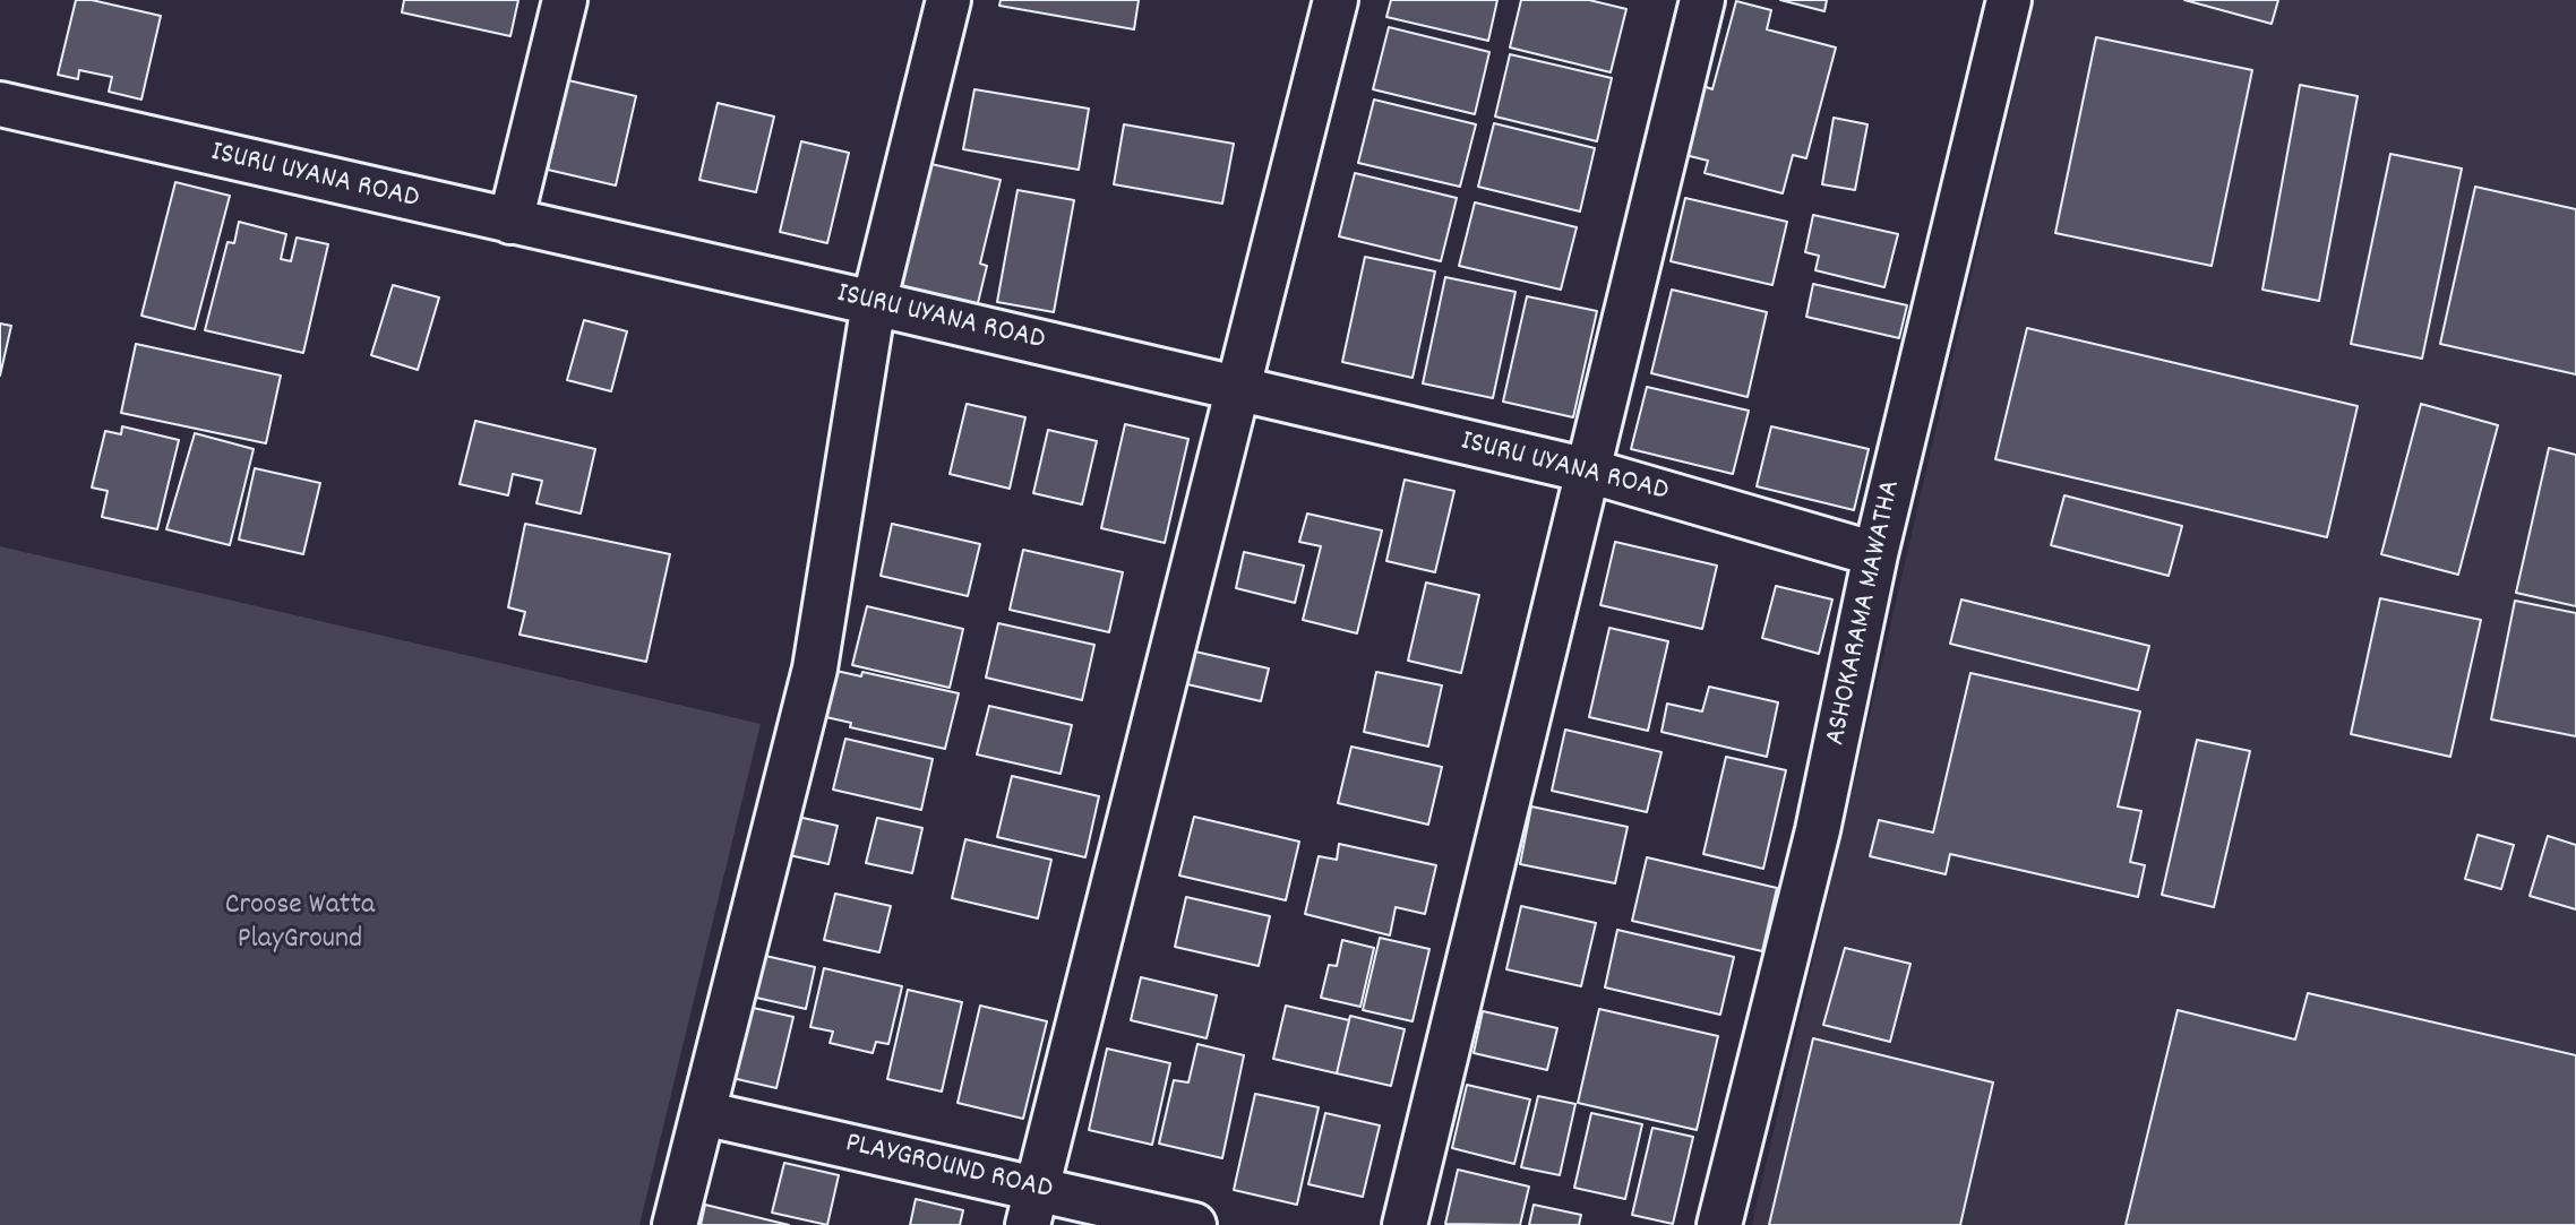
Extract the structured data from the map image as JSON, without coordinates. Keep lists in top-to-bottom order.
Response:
{
  "streets": {
    "street": ["ISURU UYANA ROAD", "ASHOKARAMA MAWATHA", "PLAYGROUND ROAD"]
  },
  "crossings": [
    ["ISURU UYANA ROAD", "ASHOKARAMA MAWATHA"]
  ],
  "parks": ["Croose Watta PlayGround"]
}
